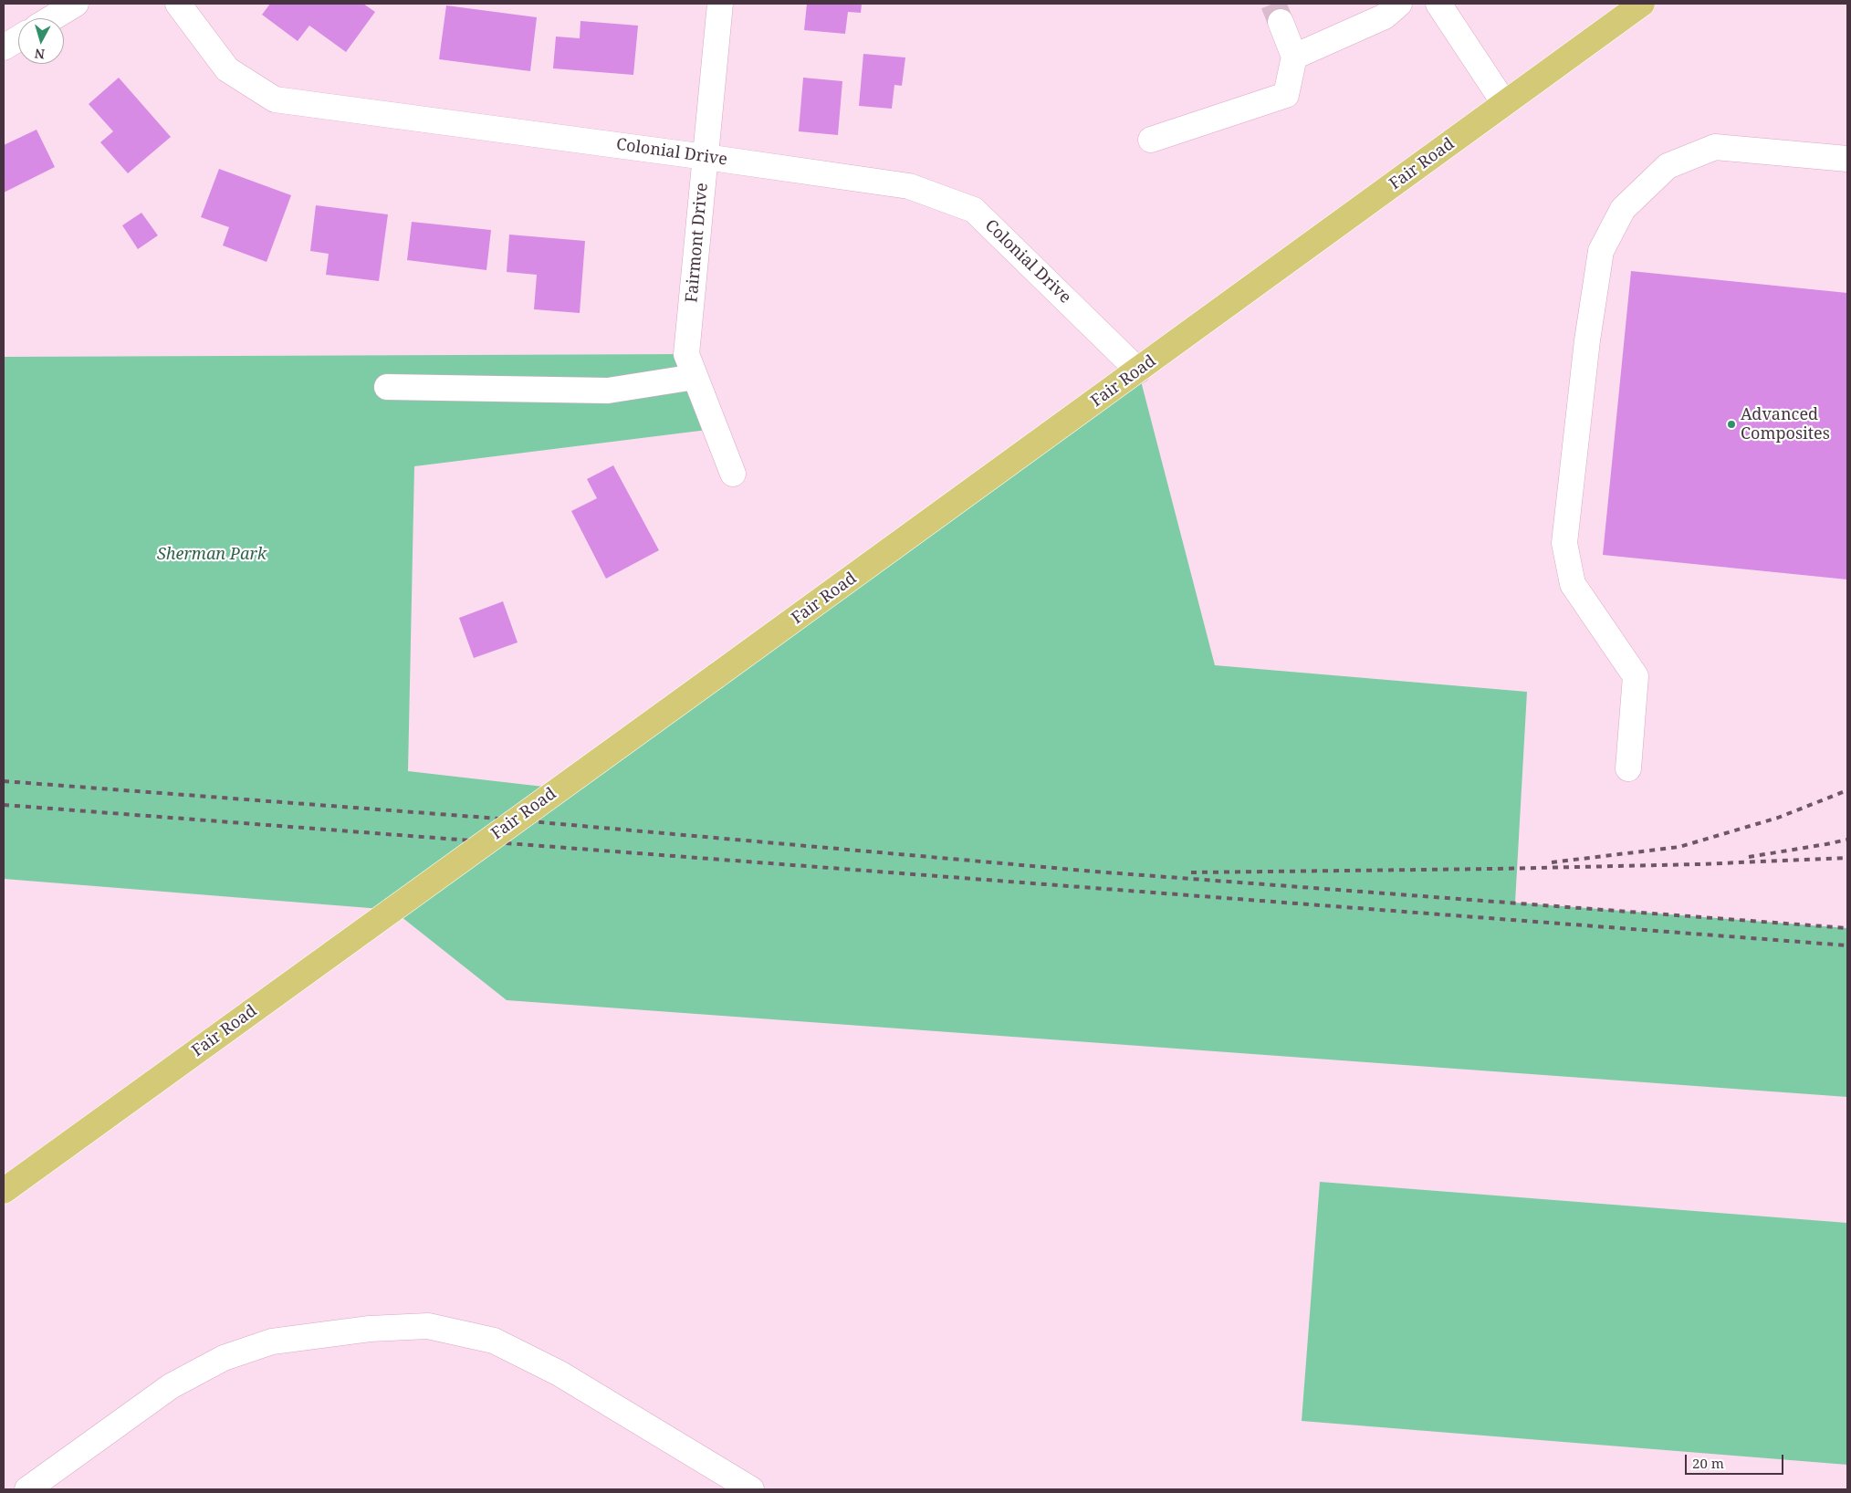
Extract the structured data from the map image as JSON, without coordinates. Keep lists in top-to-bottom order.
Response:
{
  "streets": {
    "main road": ["Fair Road"],
    "street": ["Colonial Drive", "Fairmont Drive"]
  },
  "crossings": [
    ["Colonial Drive", "Fair Road"],
    ["Colonial Drive", "Fairmont Drive"]
  ],
  "parks": ["Sherman Park"],
  "places": ["Advanced Composites"],
  "scale_bar": "20 m",
  "north": "bottom"
}
